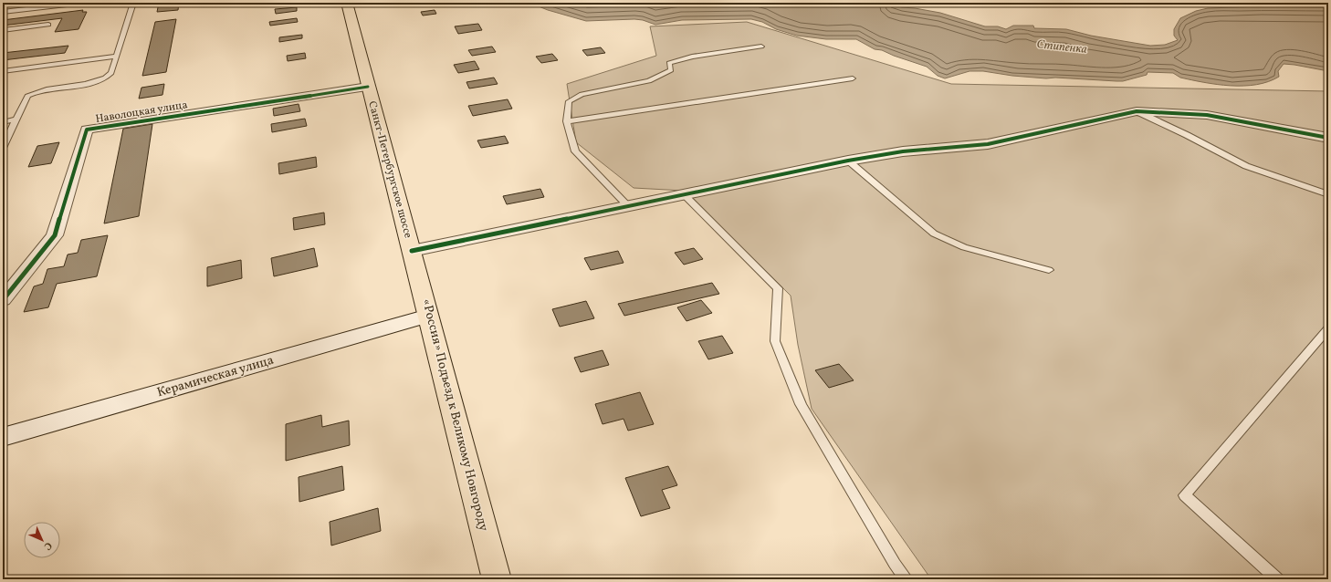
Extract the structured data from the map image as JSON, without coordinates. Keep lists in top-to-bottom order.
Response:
{
  "streets": {
    "main road": ["Санкт-Петербургское шоссе", "«Россия» Подъезд к Великому Новгороду"],
    "street": ["Наволоцкая улица", "Керамическая улица"]
  },
  "crossings": [
    ["Наволоцкая улица", "Санкт-Петербургское шоссе"],
    ["Санкт-Петербургское шоссе", "«Россия» Подъезд к Великому Новгороду"],
    ["Керамическая улица", "«Россия» Подъезд к Великому Новгороду"]
  ],
  "water": ["Стипенка"],
  "north": "bottom right"
}
